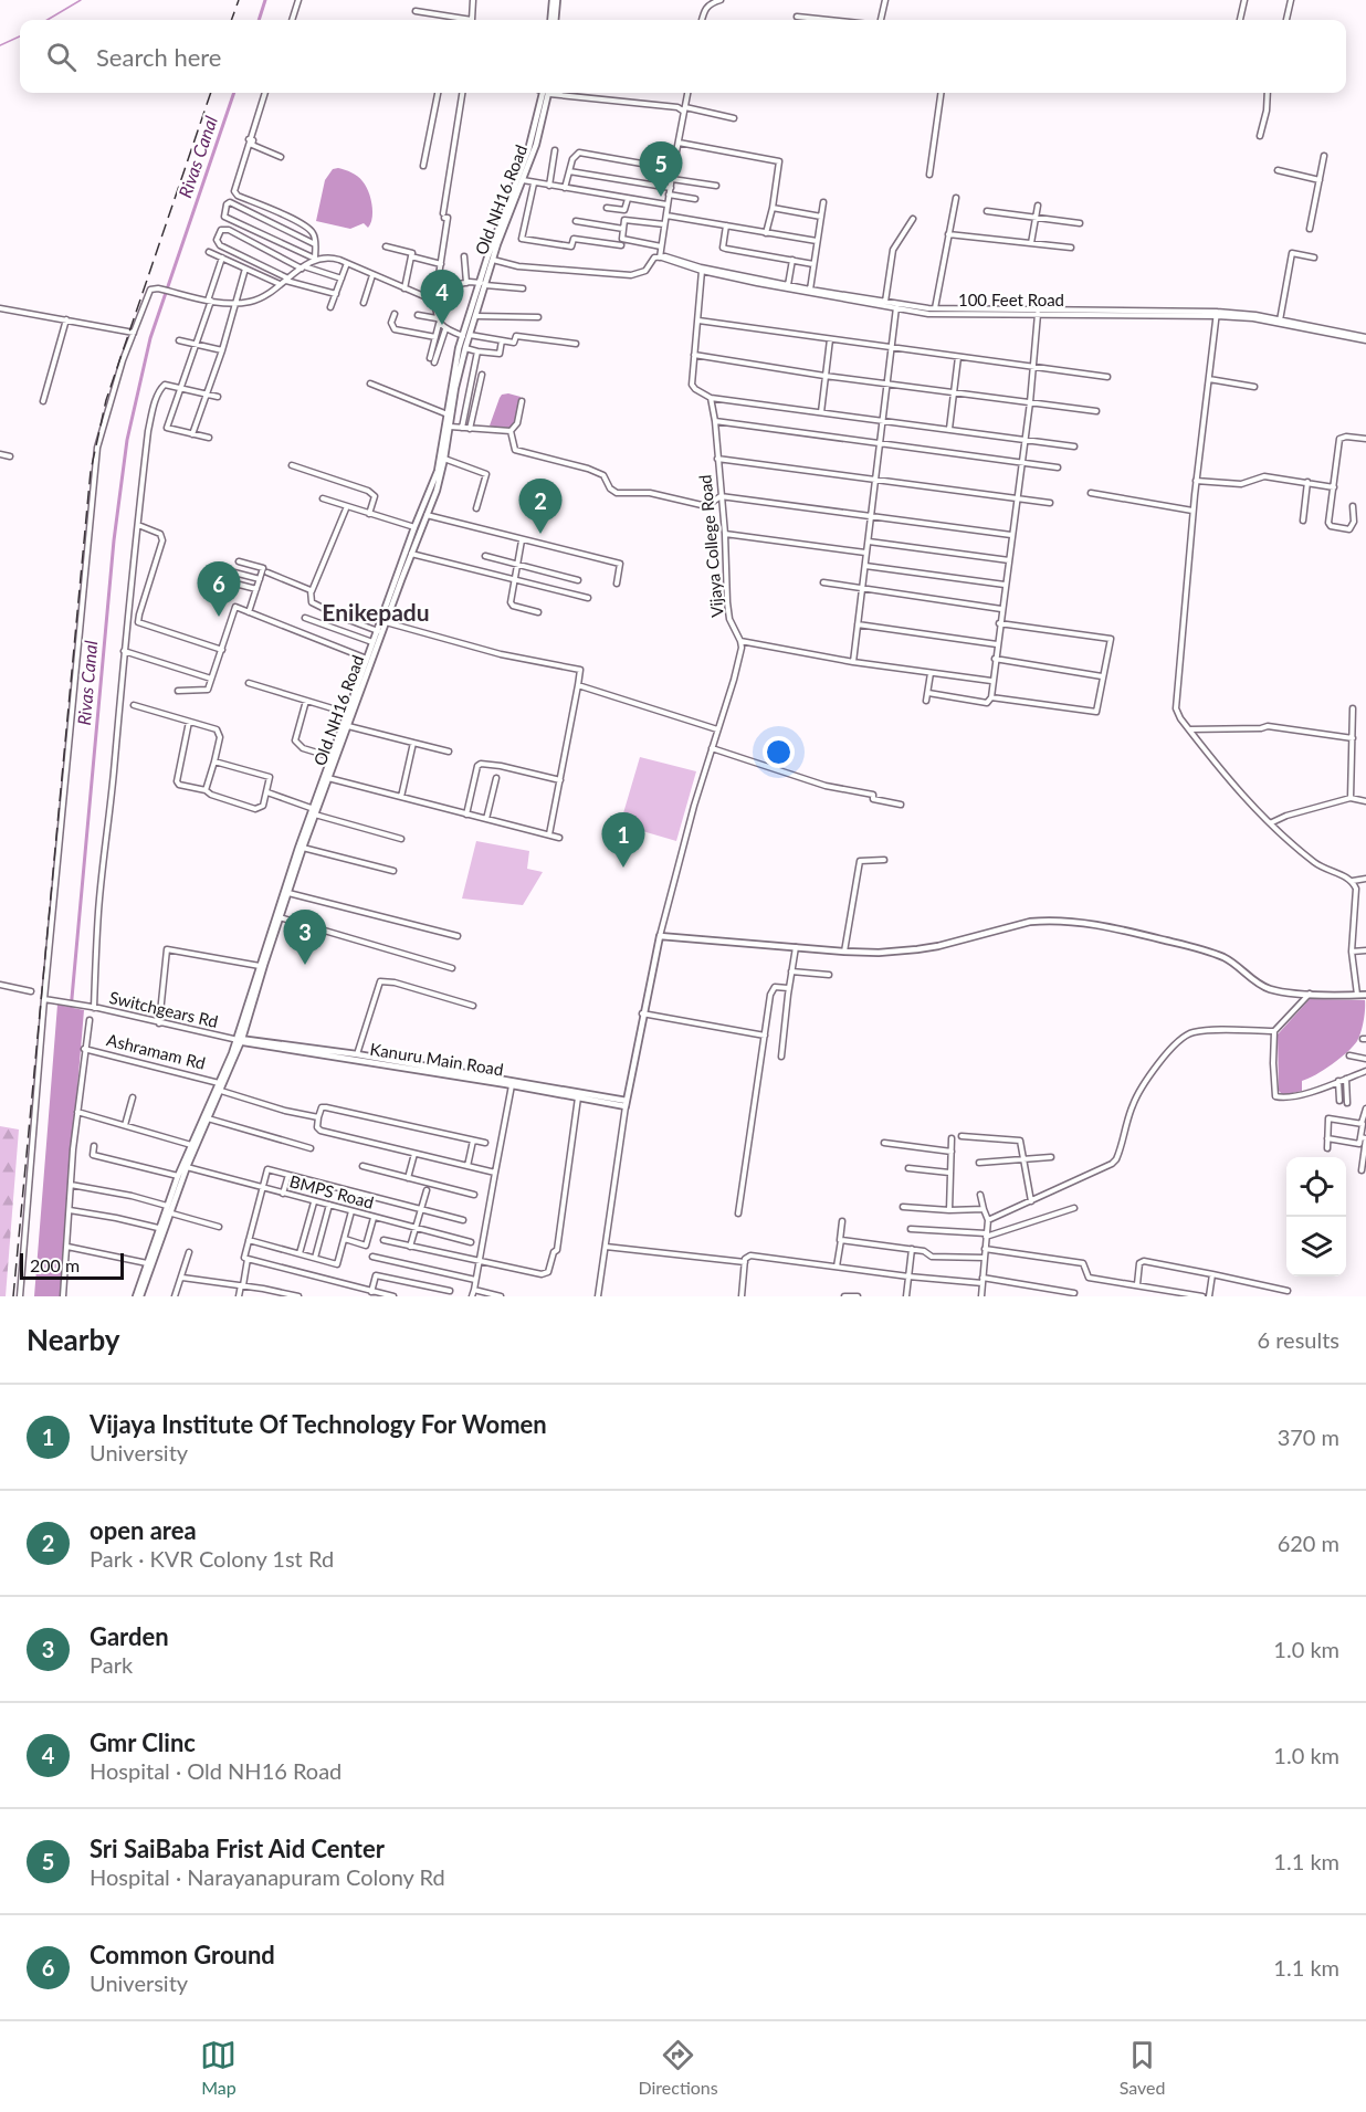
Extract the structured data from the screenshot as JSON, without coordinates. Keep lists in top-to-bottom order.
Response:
{
  "streets": {
    "main road": ["Old NH16 Road", "Kanuru Main Road"],
    "street": [
      "100 Feet Road",
      "Vijaya College Road",
      "Switchgears Rd",
      "Ashramam Rd",
      "BMPS Road"
    ]
  },
  "crossings": [
    ["Old NH16 Road", "Switchgears Rd"],
    ["Old NH16 Road", "Ashramam Rd"],
    ["Old NH16 Road", "Kanuru Main Road"],
    ["Old NH16 Road", "BMPS Road"],
    ["100 Feet Road", "Vijaya College Road"],
    ["Switchgears Rd", "Kanuru Main Road"]
  ],
  "districts": ["Enikepadu"],
  "water": ["Rivas Canal"],
  "scale_bar": "200 m",
  "page": {
    "search": "Search here",
    "pins": [
      "5",
      "4",
      "2",
      "6",
      "1",
      "3"
    ],
    "scale": "200 m",
    "heading": ["Nearby", "6 results"],
    "list": [
      {
        "mark": "1",
        "name": "Vijaya Institute Of Technology For Women",
        "note": "University",
        "value": "370 m"
      },
      {
        "mark": "2",
        "name": "open area",
        "note": "Park · KVR Colony 1st Rd",
        "value": "620 m"
      },
      {
        "mark": "3",
        "name": "Garden",
        "note": "Park",
        "value": "1.0 km"
      },
      {
        "mark": "4",
        "name": "Gmr Clinc",
        "note": "Hospital · Old NH16 Road",
        "value": "1.0 km"
      },
      {
        "mark": "5",
        "name": "Sri SaiBaba Frist Aid Center",
        "note": "Hospital · Narayanapuram Colony Rd",
        "value": "1.1 km"
      },
      {
        "mark": "6",
        "name": "Common Ground",
        "note": "University",
        "value": "1.1 km"
      }
    ],
    "nav": ["Map", "Directions", "Saved"]
  }
}
